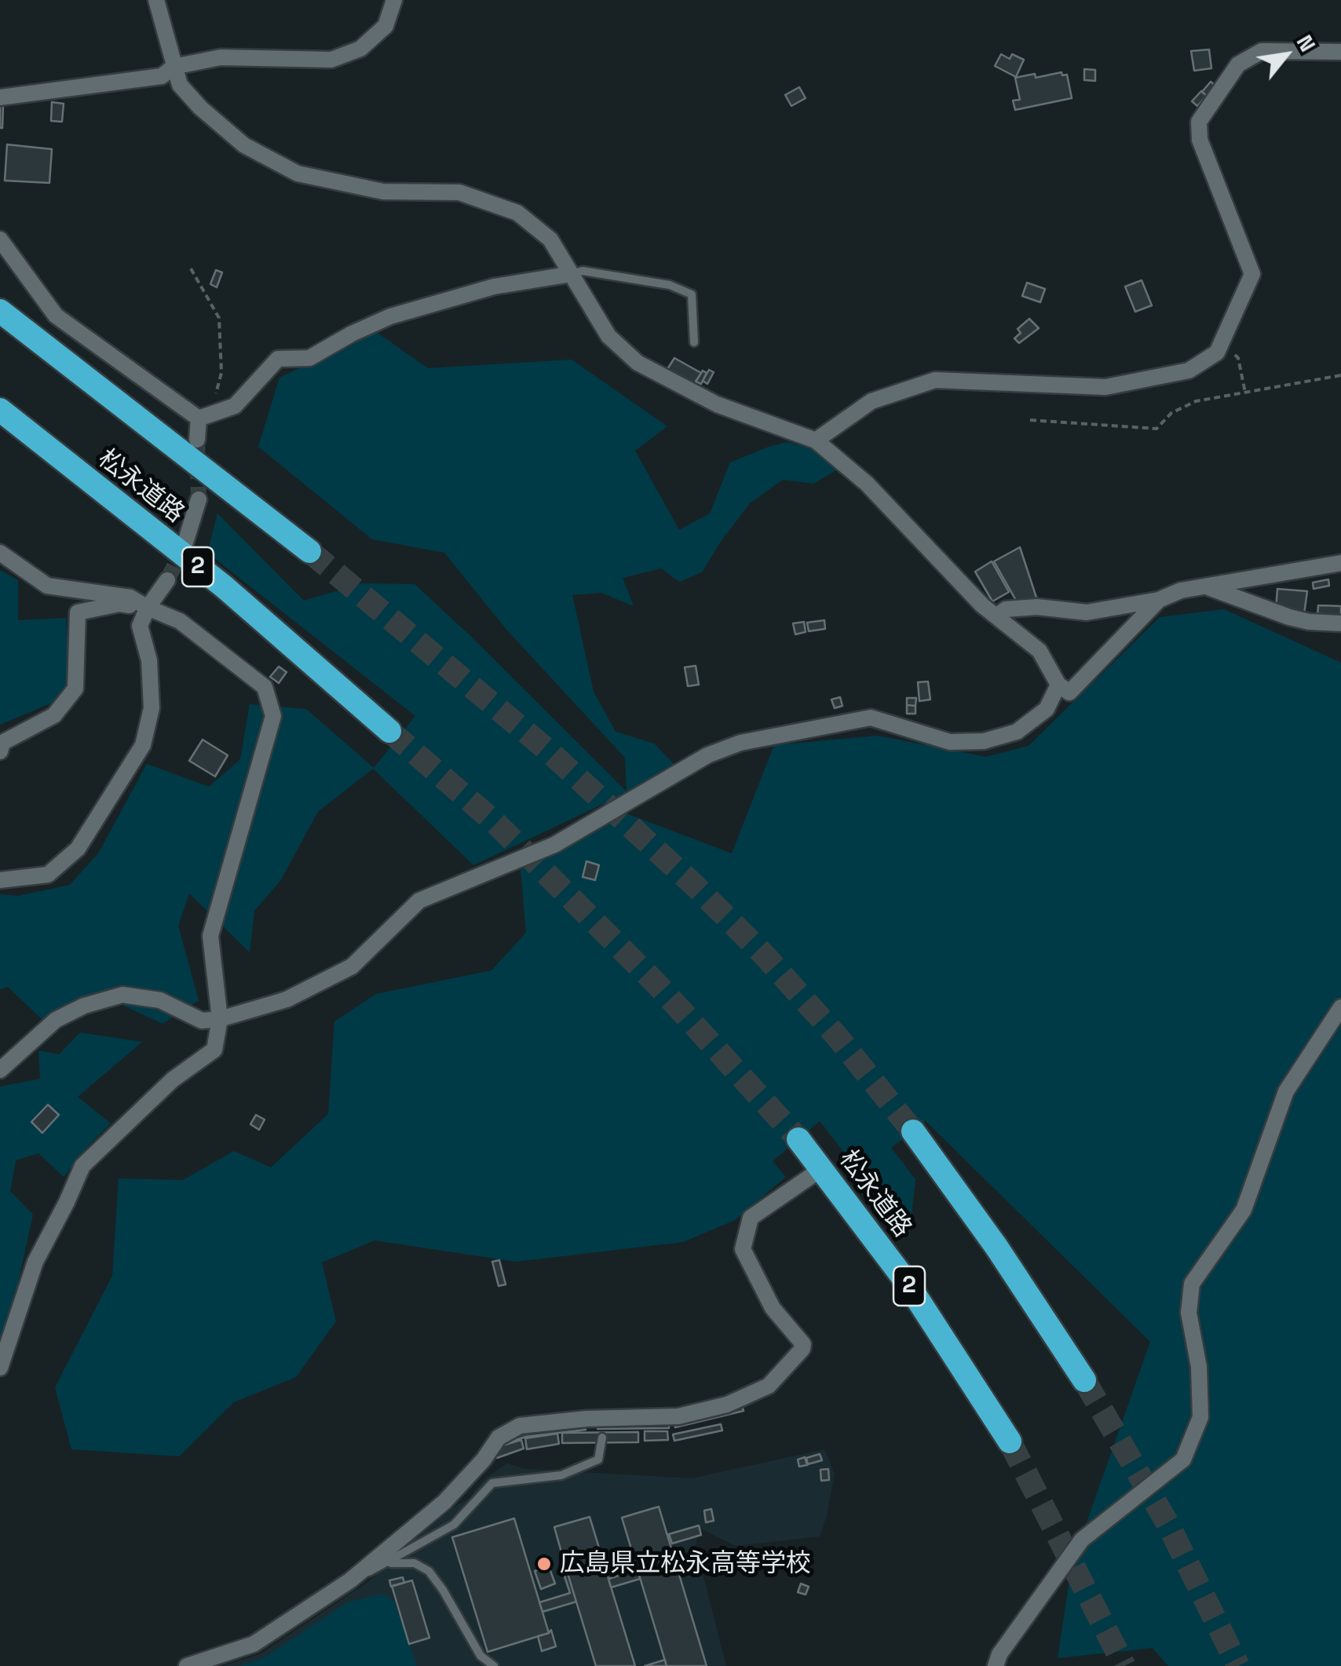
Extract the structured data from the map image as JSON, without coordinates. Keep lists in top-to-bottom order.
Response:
{
  "streets": {
    "highway": ["松永道路", "2"]
  },
  "places": ["広島県立松永高等学校"],
  "north": "top right"
}
